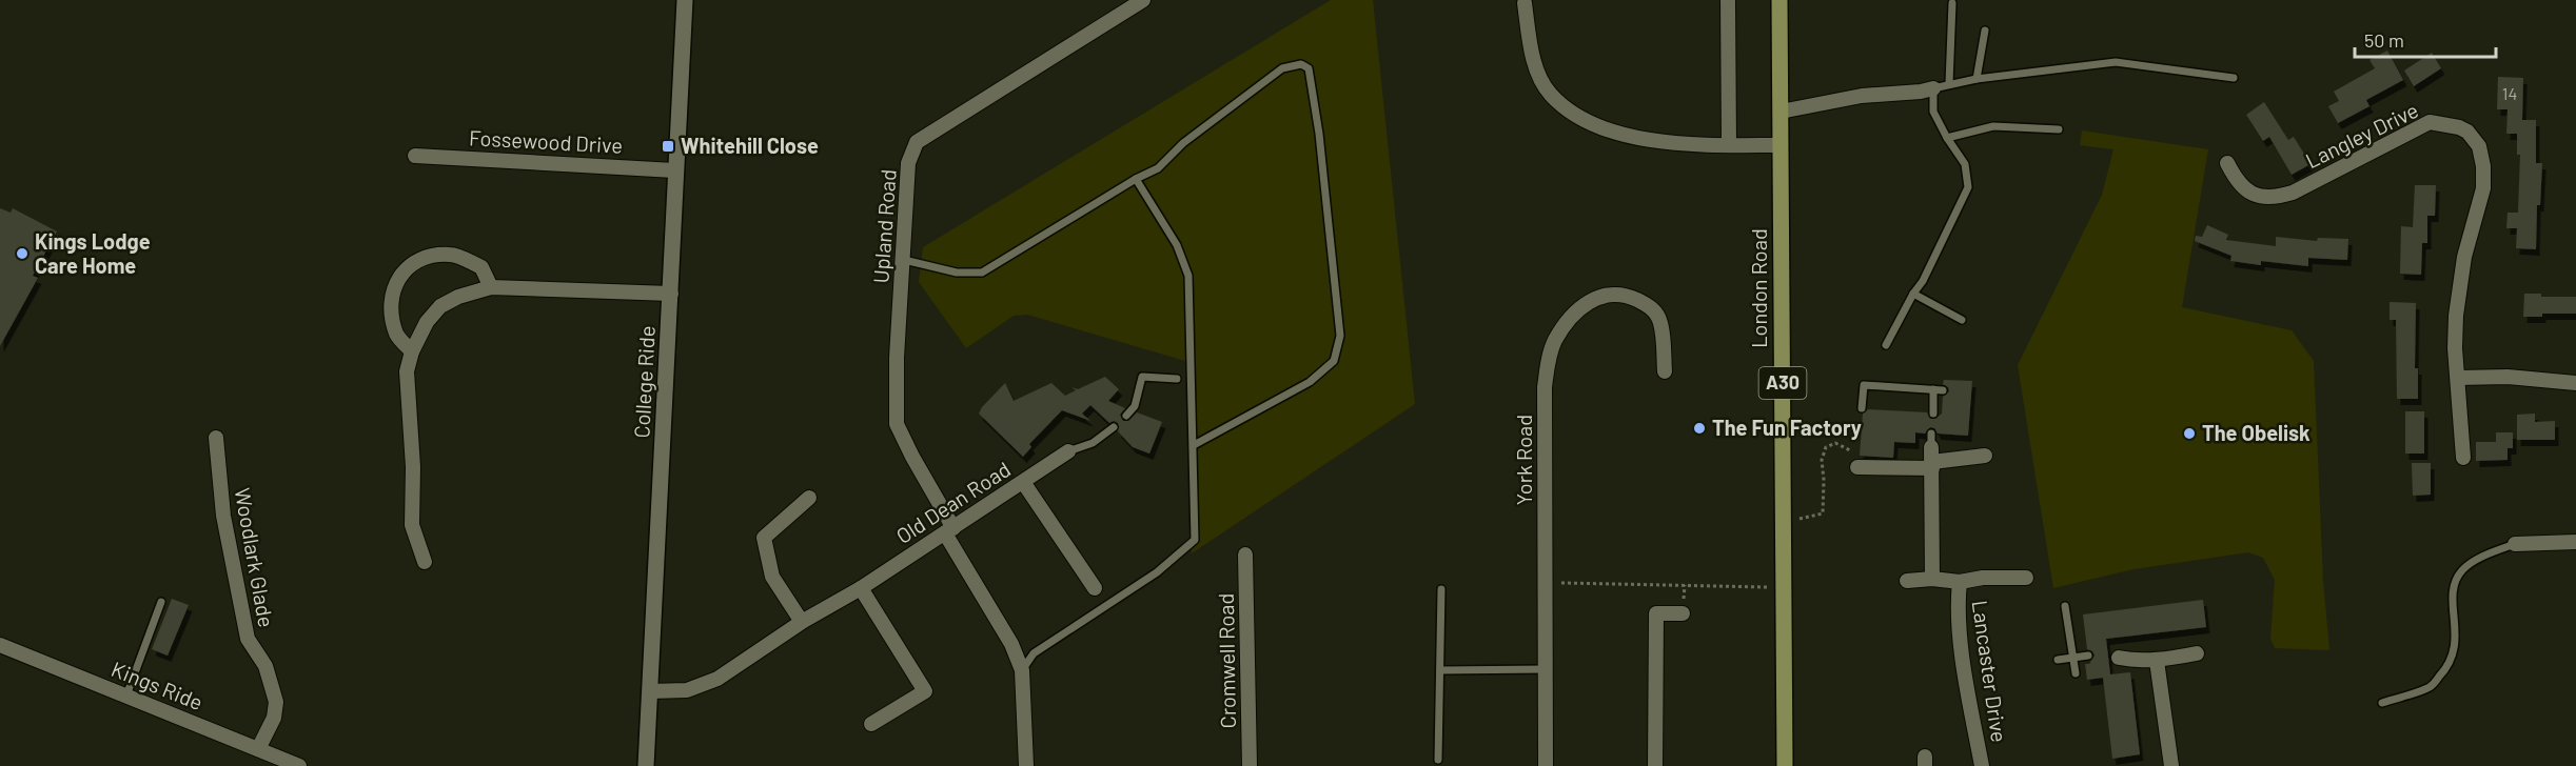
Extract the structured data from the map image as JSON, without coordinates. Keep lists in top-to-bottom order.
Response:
{
  "streets": {
    "main road": ["London Road", "A30"],
    "street": [
      "Langley Drive",
      "Fossewood Drive",
      "Upland Road",
      "College Ride",
      "York Road",
      "Old Dean Road",
      "Woodlark Glade",
      "Cromwell Road",
      "Lancaster Drive",
      "Kings Ride"
    ]
  },
  "crossings": [
    ["Fossewood Drive", "College Ride"],
    ["Upland Road", "Old Dean Road"],
    ["College Ride", "Old Dean Road"],
    ["Woodlark Glade", "Kings Ride"]
  ],
  "places": {
    "transit": ["Whitehill Close"],
    "other": ["Kings Lodge Care Home", "The Fun Factory", "The Obelisk"]
  },
  "house_numbers": ["14"],
  "scale_bar": "50 m"
}
